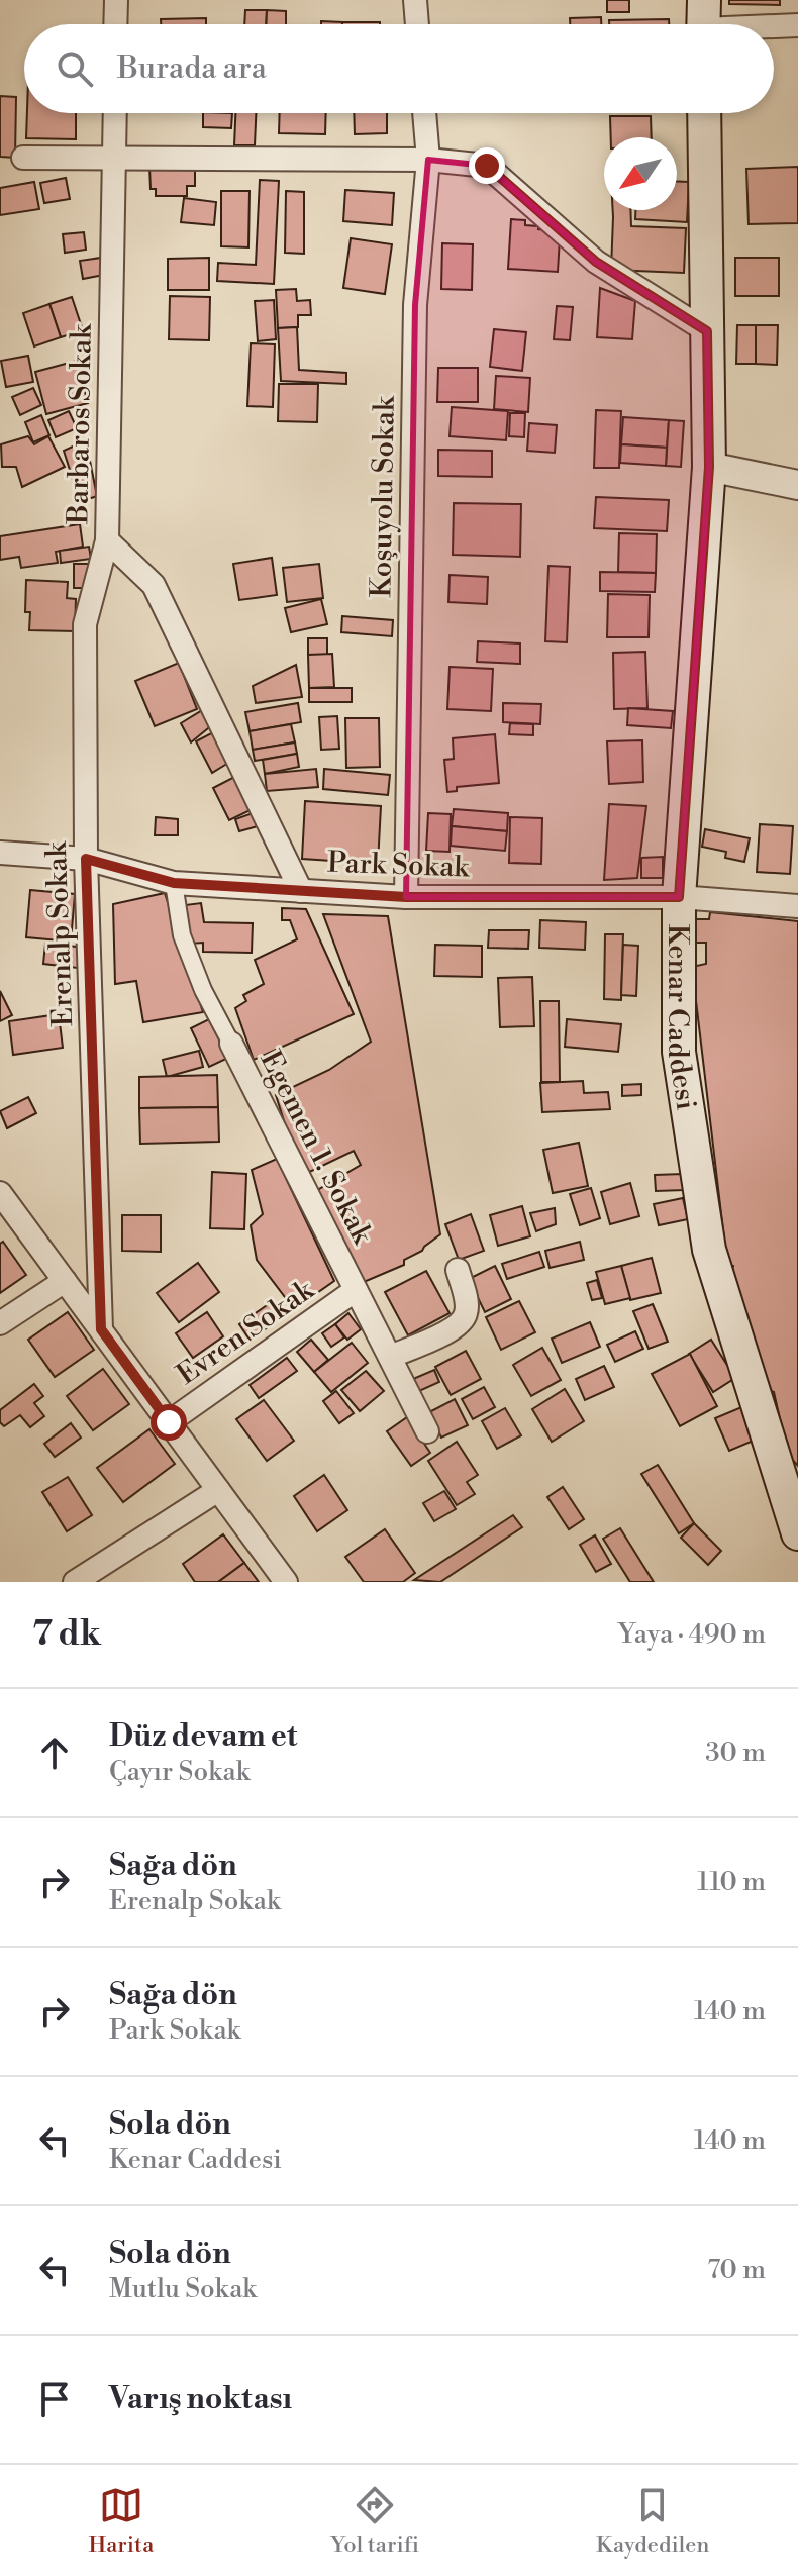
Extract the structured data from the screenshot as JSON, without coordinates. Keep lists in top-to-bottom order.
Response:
{
  "streets": {
    "main road": ["Kenar Caddesi"],
    "street": [
      "Barbaros Sokak",
      "Koşuyolu Sokak",
      "Park Sokak",
      "Erenalp Sokak",
      "Egemen 1. Sokak",
      "Evren Sokak"
    ]
  },
  "crossings": [
    ["Barbaros Sokak", "Park Sokak"],
    ["Barbaros Sokak", "Erenalp Sokak"],
    ["Koşuyolu Sokak", "Park Sokak"],
    ["Park Sokak", "Erenalp Sokak"],
    ["Park Sokak", "Kenar Caddesi"],
    ["Park Sokak", "Egemen 1. Sokak"],
    ["Egemen 1. Sokak", "Evren Sokak"]
  ],
  "north": "bottom left",
  "page": {
    "search": "Burada ara",
    "heading": ["7 dk", "Yaya · 490 m"],
    "list": [
      ["Düz devam et", "Çayır Sokak", "30 m"],
      ["Sağa dön", "Erenalp Sokak", "110 m"],
      ["Sağa dön", "Park Sokak", "140 m"],
      ["Sola dön", "Kenar Caddesi", "140 m"],
      ["Sola dön", "Mutlu Sokak", "70 m"],
      "Varış noktası"
    ],
    "nav": ["Harita", "Yol tarifi", "Kaydedilen"]
  }
}
